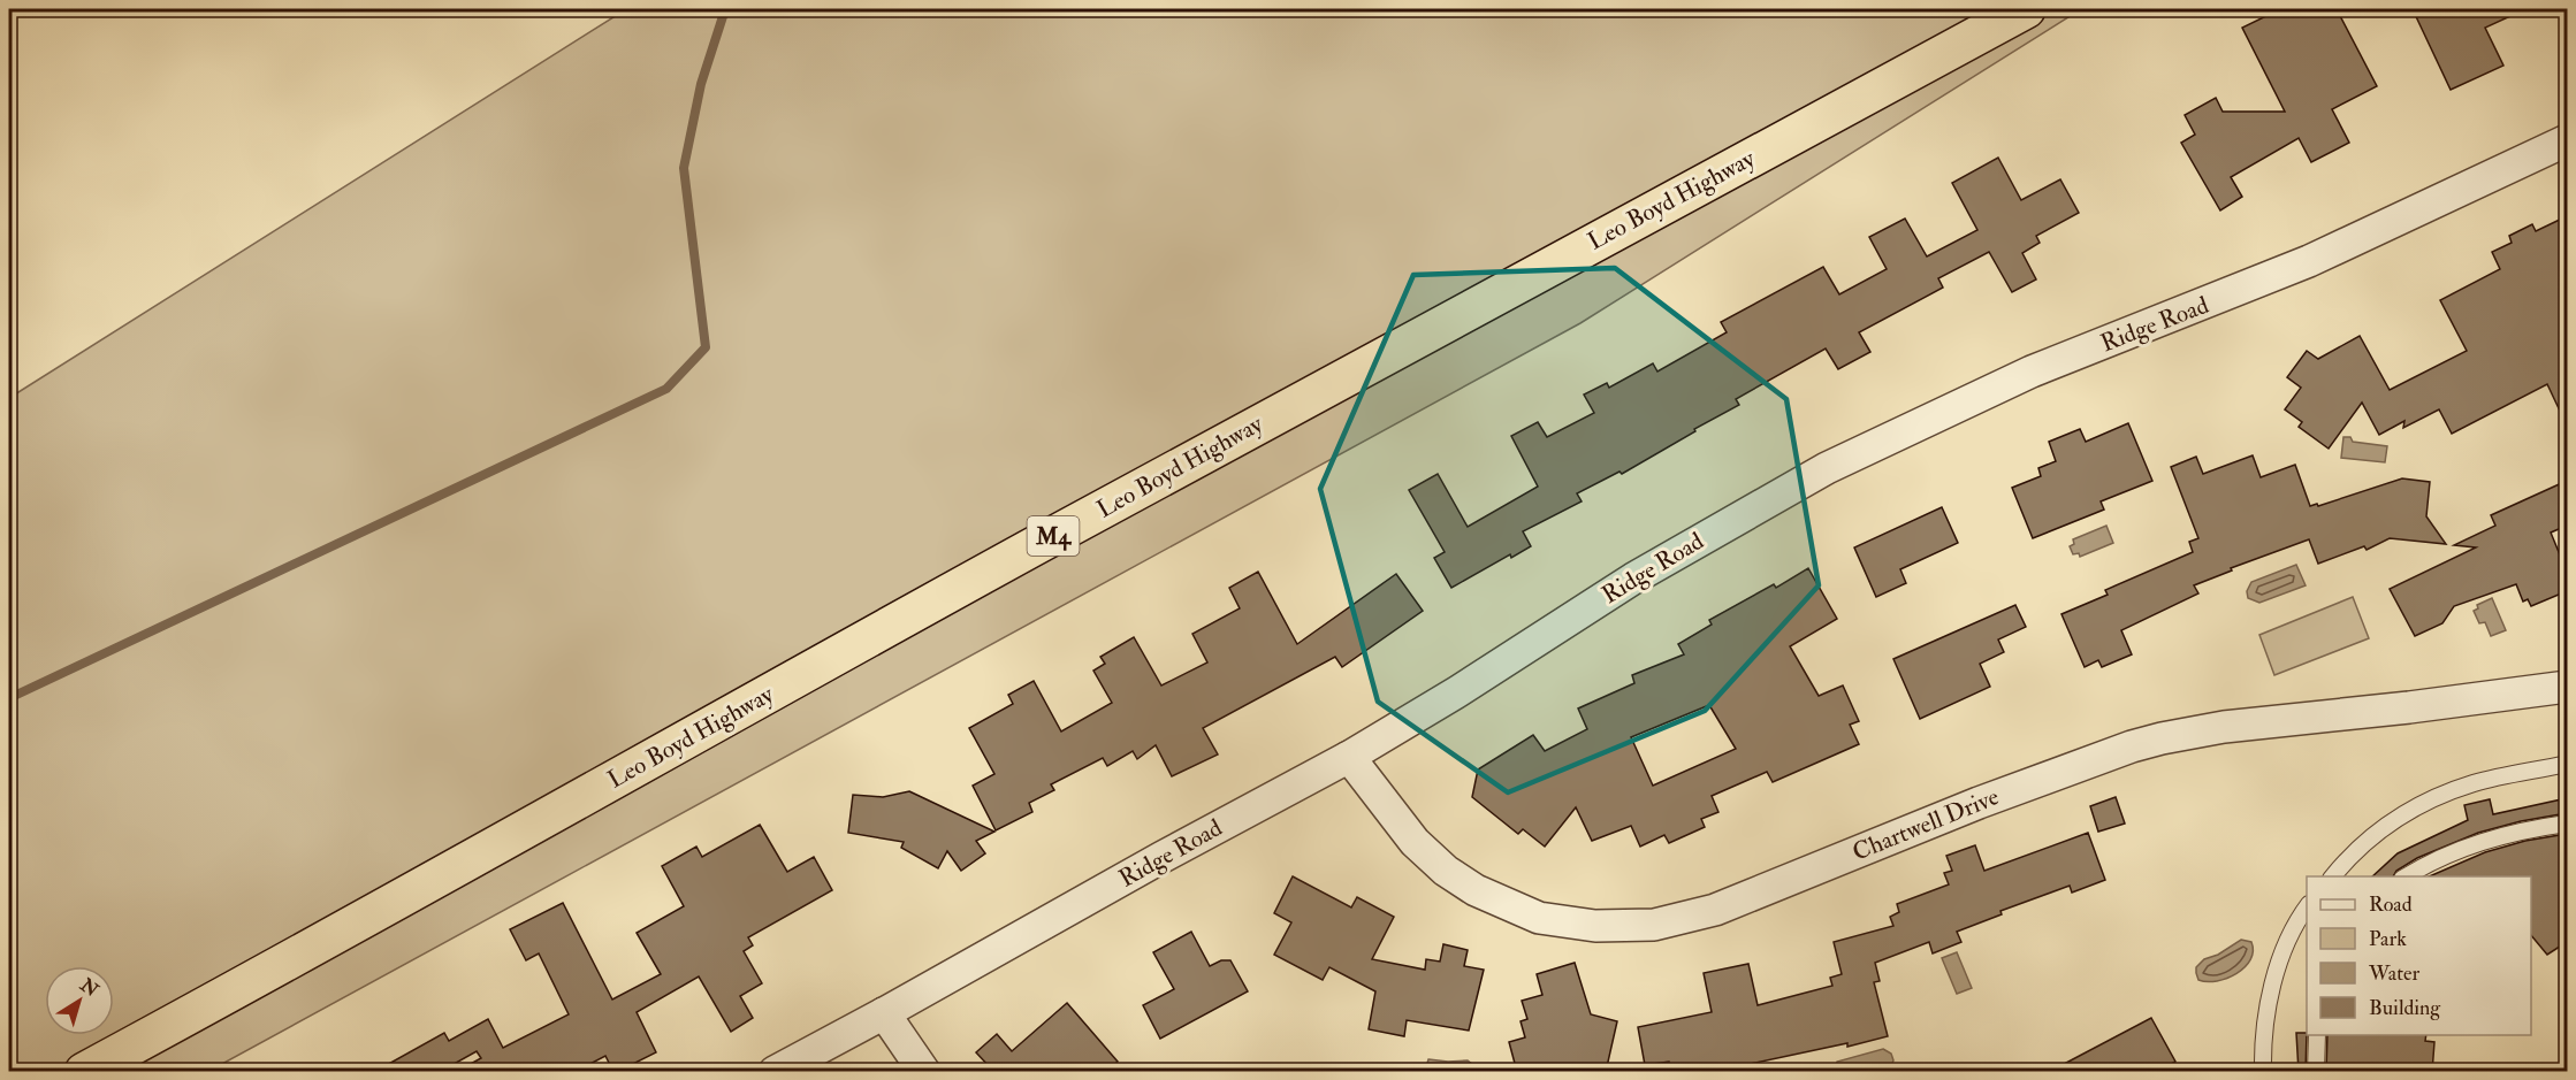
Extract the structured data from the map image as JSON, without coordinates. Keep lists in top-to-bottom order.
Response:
{
  "streets": {
    "highway": ["Leo Boyd Highway", "M4"],
    "street": ["Ridge Road", "Chartwell Drive"]
  },
  "crossings": [
    ["Ridge Road", "Chartwell Drive"]
  ],
  "legend": [
    "Road",
    "Park",
    "Water",
    "Building"
  ],
  "north": "top right"
}
